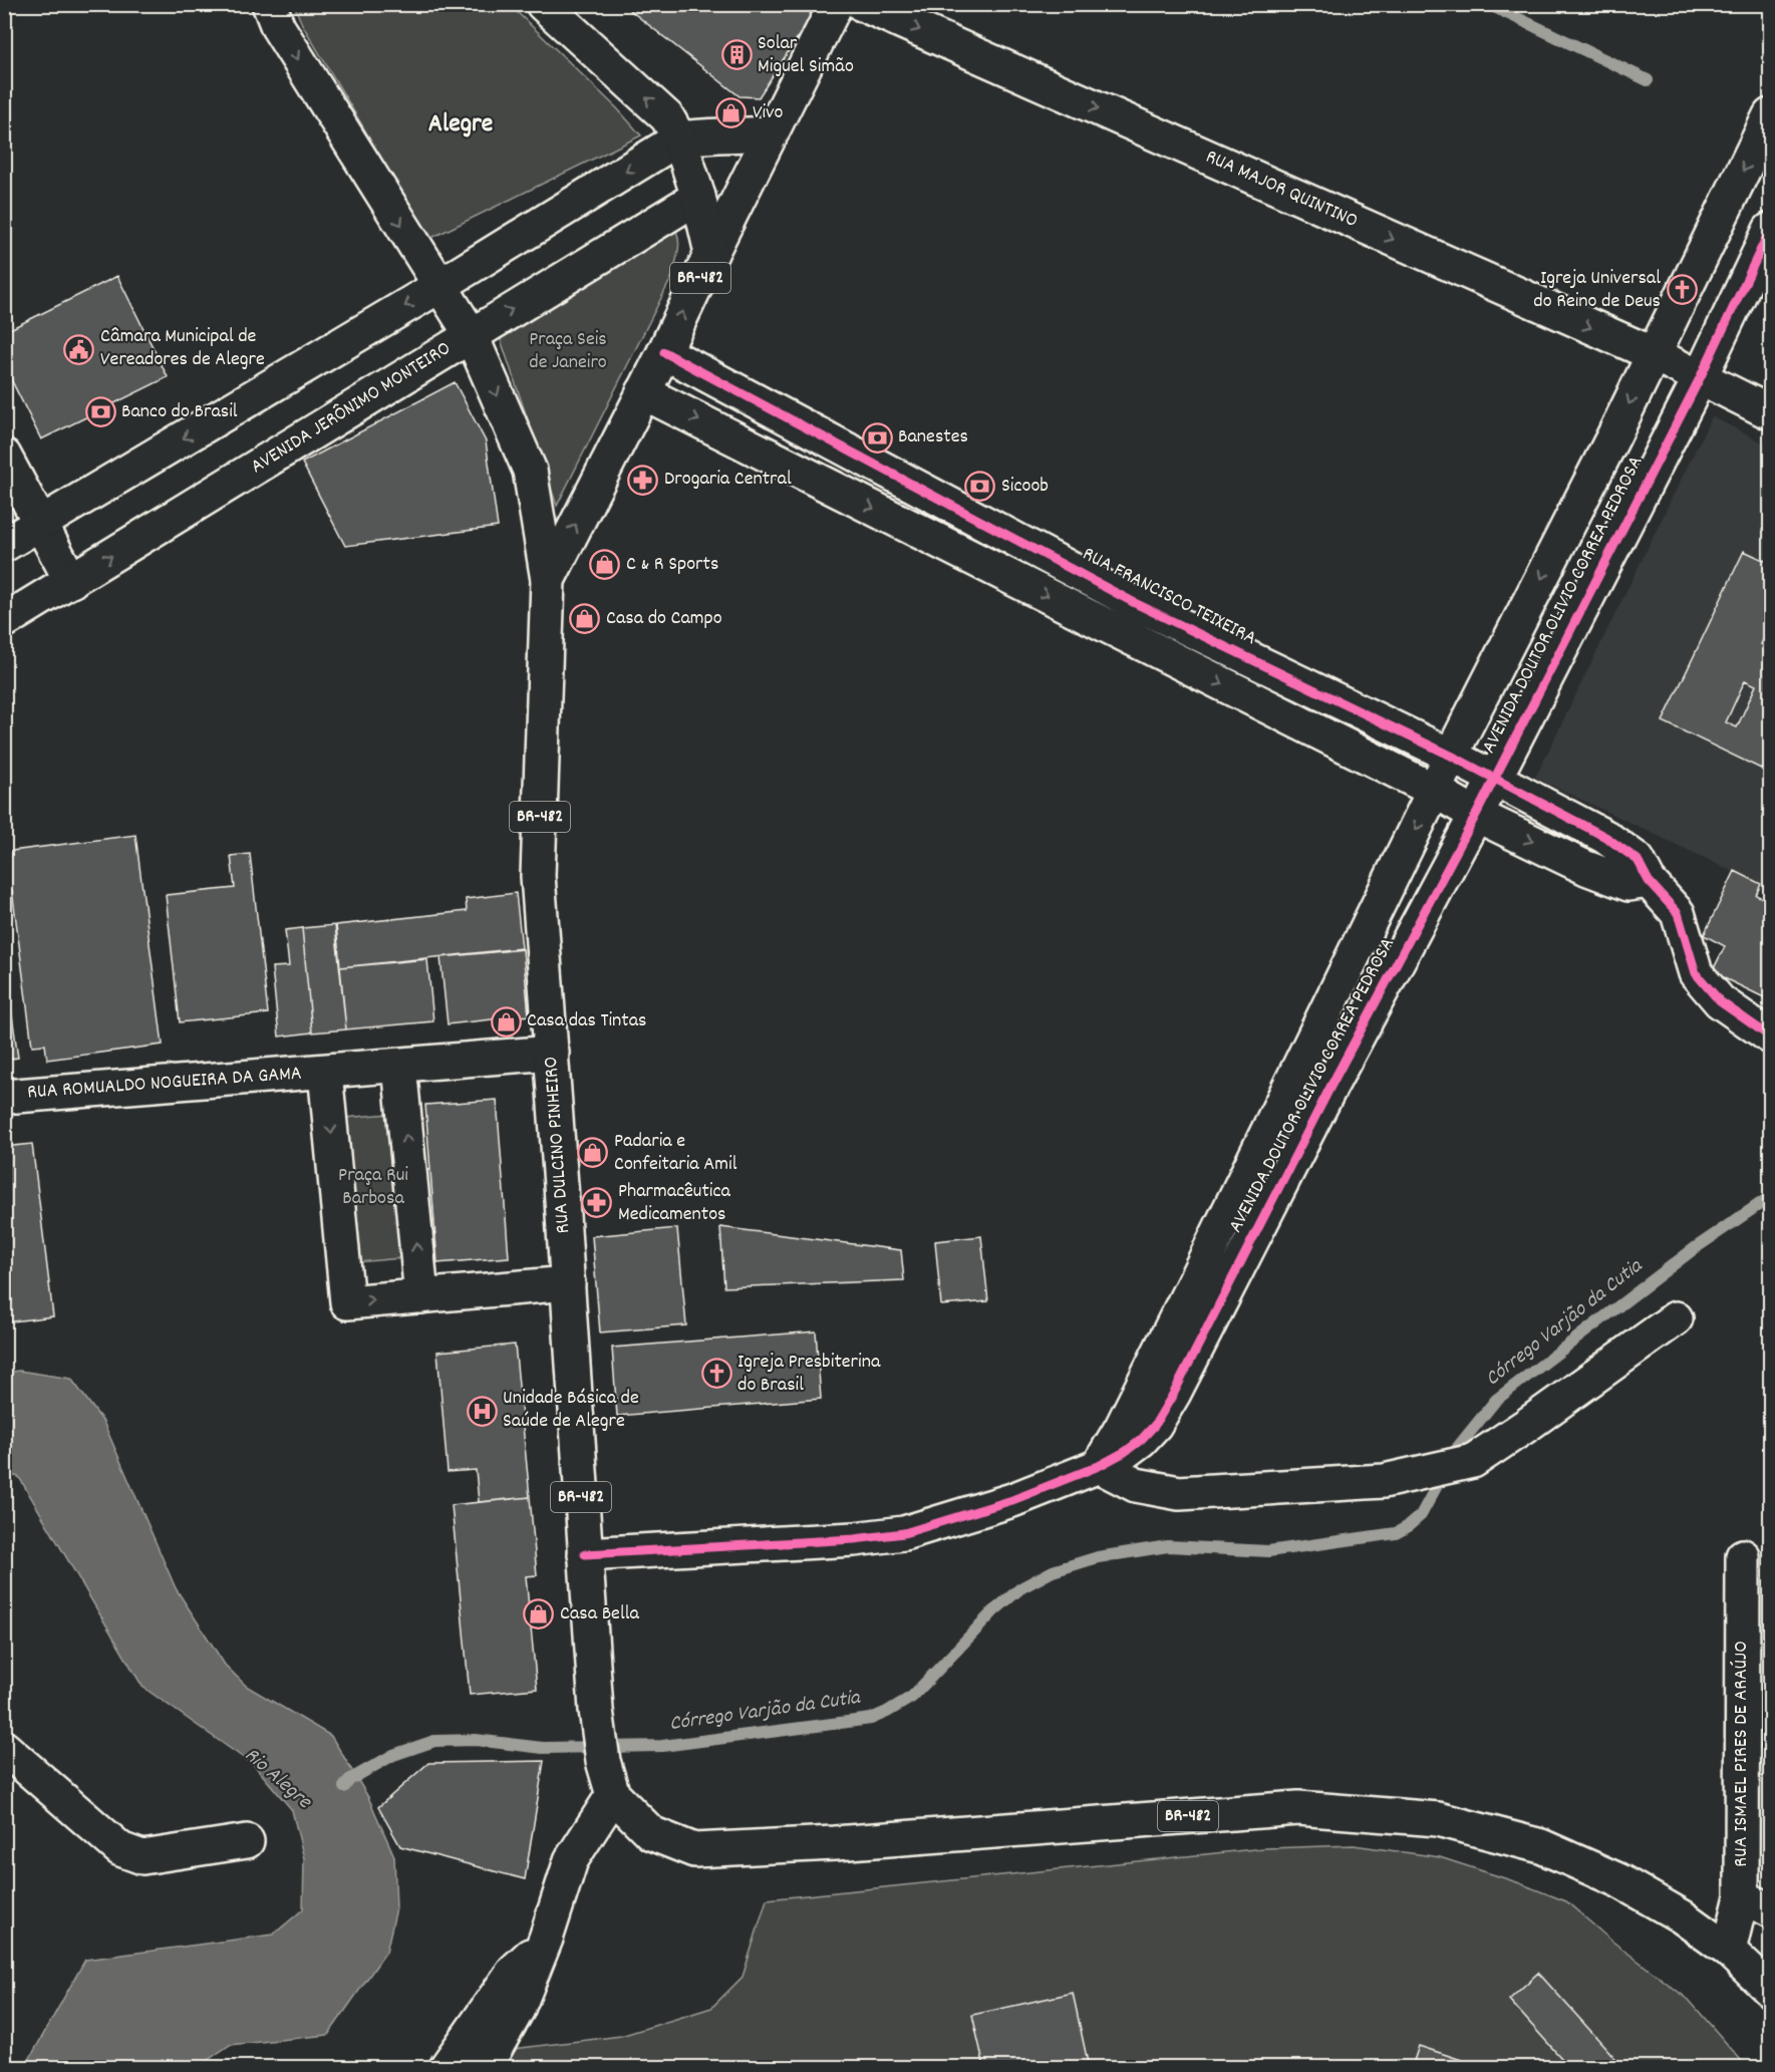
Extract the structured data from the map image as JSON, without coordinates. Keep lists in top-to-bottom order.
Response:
{
  "streets": {
    "main road": [
      "RUA MAJOR QUINTINO",
      "BR-482",
      "AVENIDA JERÔNIMO MONTEIRO",
      "RUA FRANCISCO TEIXEIRA",
      "AVENIDA DOUTOR OLIVIO CORREA PEDROSA",
      "RUA ROMUALDO NOGUEIRA DA GAMA",
      "RUA DULCINO PINHEIRO",
      "RUA ISMAEL PIRES DE ARAÚJO"
    ]
  },
  "crossings": [
    ["RUA MAJOR QUINTINO", "AVENIDA DOUTOR OLIVIO CORREA PEDROSA"],
    ["BR-482", "AVENIDA JERÔNIMO MONTEIRO"],
    ["BR-482", "RUA FRANCISCO TEIXEIRA"],
    ["BR-482", "RUA DULCINO PINHEIRO"],
    ["BR-482", "RUA ISMAEL PIRES DE ARAÚJO"],
    ["RUA FRANCISCO TEIXEIRA", "AVENIDA DOUTOR OLIVIO CORREA PEDROSA"],
    ["AVENIDA DOUTOR OLIVIO CORREA PEDROSA", "RUA DULCINO PINHEIRO"]
  ],
  "one_way": ["RUA MAJOR QUINTINO"],
  "districts": ["Alegre"],
  "water": ["Córrego Varjão da Cutia", "Rio Alegre"],
  "parks": ["Praça Seis de Janeiro", "Praça Rui Barbosa"],
  "places": {
    "building": ["Solar Miguel Simão"],
    "shop": [
      "Vivo",
      "C & R Sports",
      "Casa do Campo",
      "Casa das Tintas",
      "Padaria e Confeitaria Amil",
      "Casa Bella"
    ],
    "church": ["Igreja Universal do Reino de Deus", "Igreja Presbiterina do Brasil"],
    "public building": ["Câmara Municipal de Vereadores de Alegre"],
    "bank": ["Banco do Brasil", "Banestes", "Sicoob"],
    "pharmacy": ["Drogaria Central", "Pharmacêutica Medicamentos"],
    "hospital": ["Unidade Básica de Saúde de Alegre"]
  }
}
